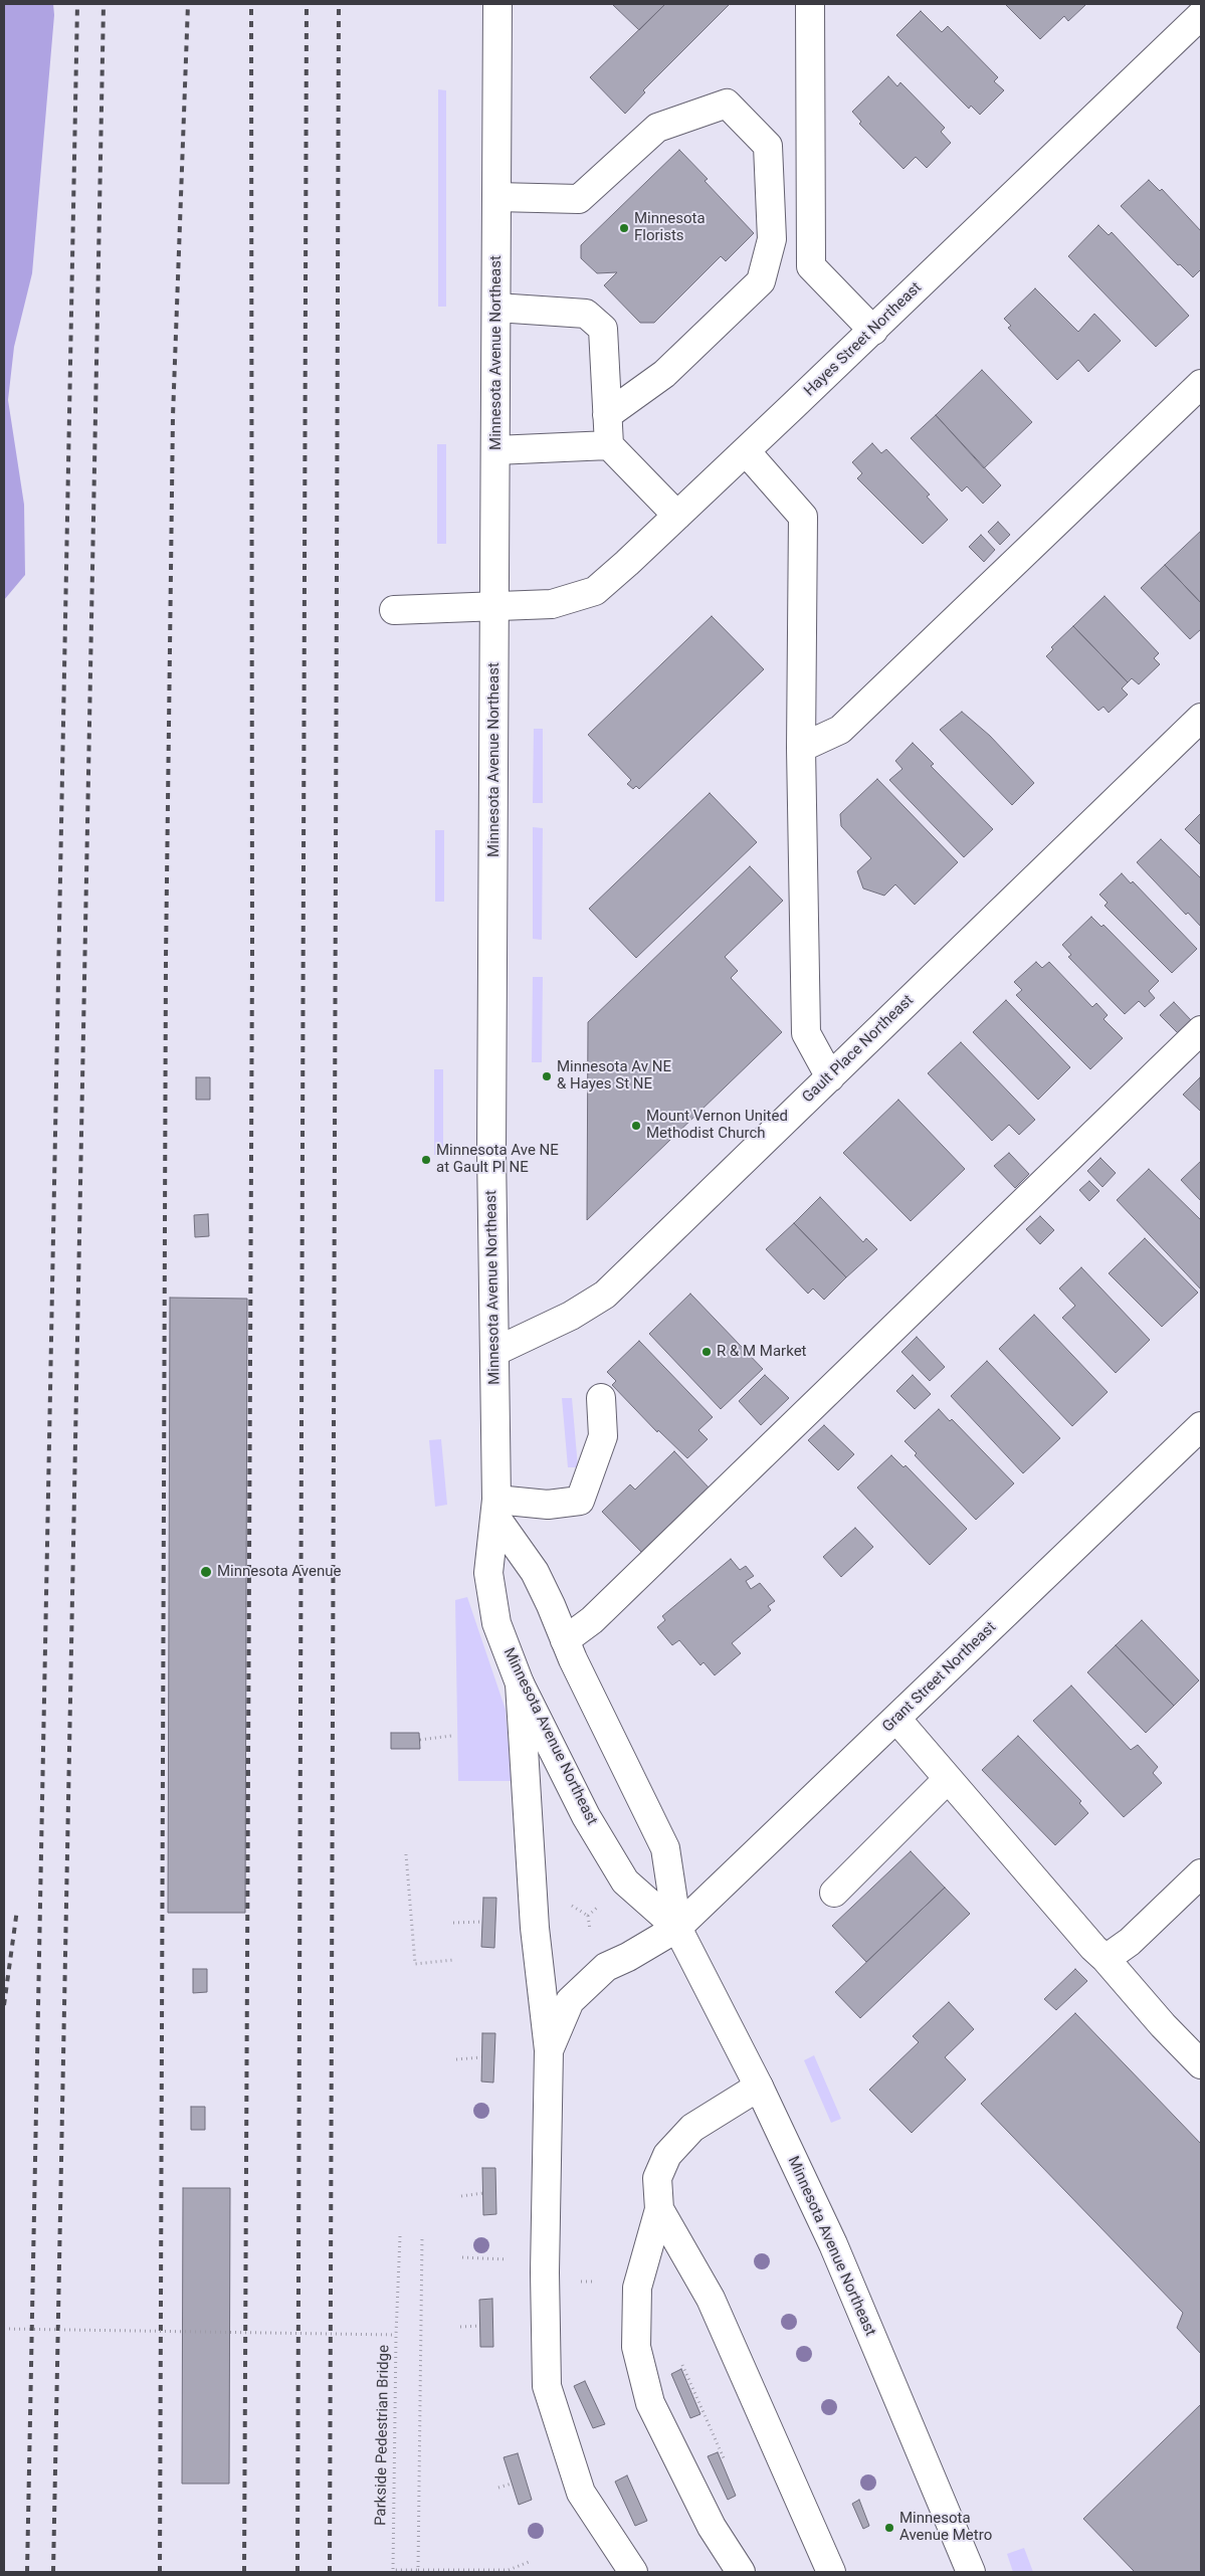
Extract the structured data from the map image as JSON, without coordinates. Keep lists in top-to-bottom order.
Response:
{
  "streets": {
    "main road": [
      "Hayes Street Northeast",
      "Minnesota Avenue Northeast",
      "Gault Place Northeast",
      "Grant Street Northeast"
    ],
    "path": ["Parkside Pedestrian Bridge"]
  },
  "crossings": [
    ["Hayes Street Northeast", "Minnesota Avenue Northeast"],
    ["Minnesota Avenue Northeast", "Gault Place Northeast"],
    ["Minnesota Avenue Northeast", "Grant Street Northeast"]
  ],
  "places": [
    "Minnesota Florists",
    "Minnesota Av NE & Hayes St NE",
    "Mount Vernon United Methodist Church",
    "Minnesota Ave NE at Gault Pl NE",
    "R & M Market",
    "Minnesota Avenue",
    "Minnesota Avenue Metro"
  ]
}
